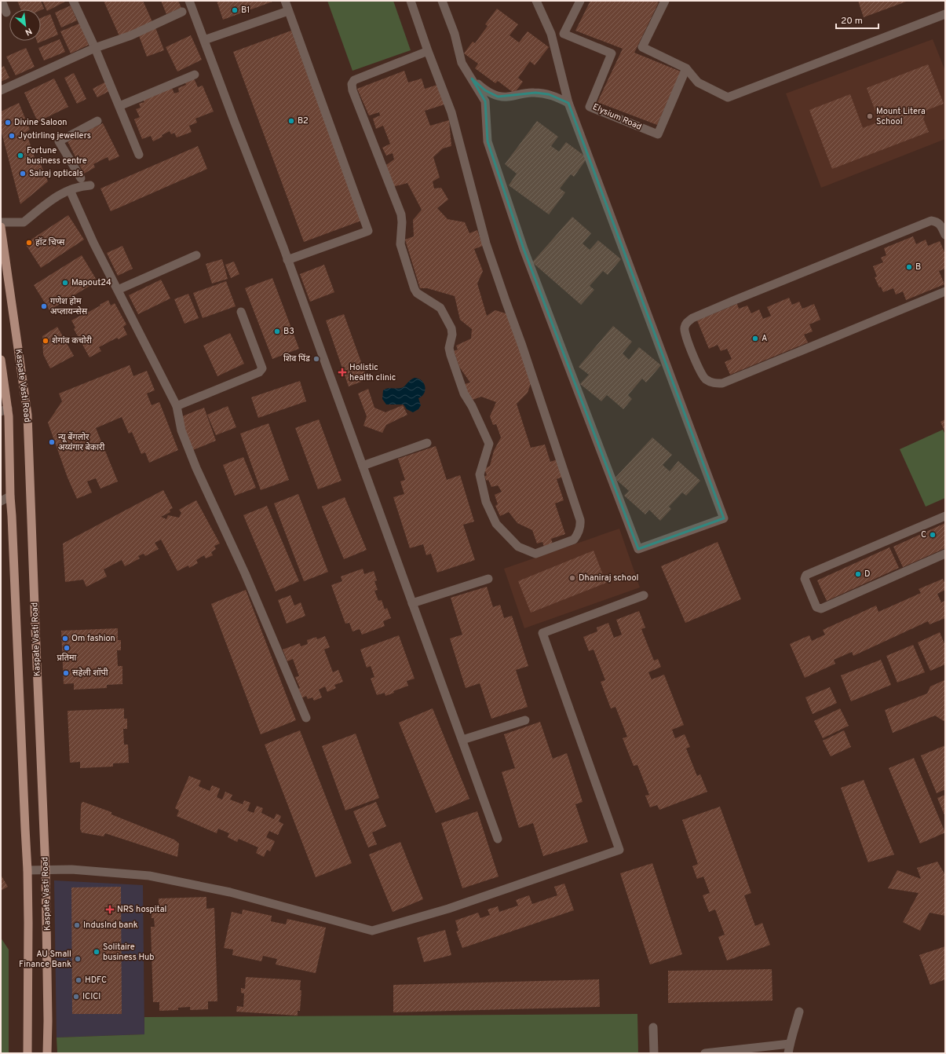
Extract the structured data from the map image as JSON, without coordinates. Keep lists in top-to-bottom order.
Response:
{
  "streets": {
    "main road": ["Kaspate Vasti Road"],
    "street": ["Elysium Road"]
  },
  "places": {
    "other": [
      "B1",
      "Mount Litera School",
      "B2",
      "Divine Saloon",
      "Jyotirling jewellers",
      "Fortune business centre",
      "Sairaj opticals",
      "हॉट चिप्स",
      "B",
      "Mapout24",
      "गणेश होम अप्लायन्सेस",
      "B3",
      "A",
      "शेगांव कचोरी",
      "शिव पिंड",
      "न्यू बेंगलोर अय्यंगार बेकारी",
      "C",
      "D",
      "Dhaniraj school",
      "Om fashion",
      "प्रतिमा",
      "सहेली शॉपी",
      "IndusInd bank",
      "Solitaire business Hub",
      "AU Small Finance Bank",
      "HDFC",
      "ICICI"
    ],
    "health": ["Holistic health clinic", "NRS hospital"]
  },
  "scale_bar": "20 m",
  "north": "bottom right"
}
